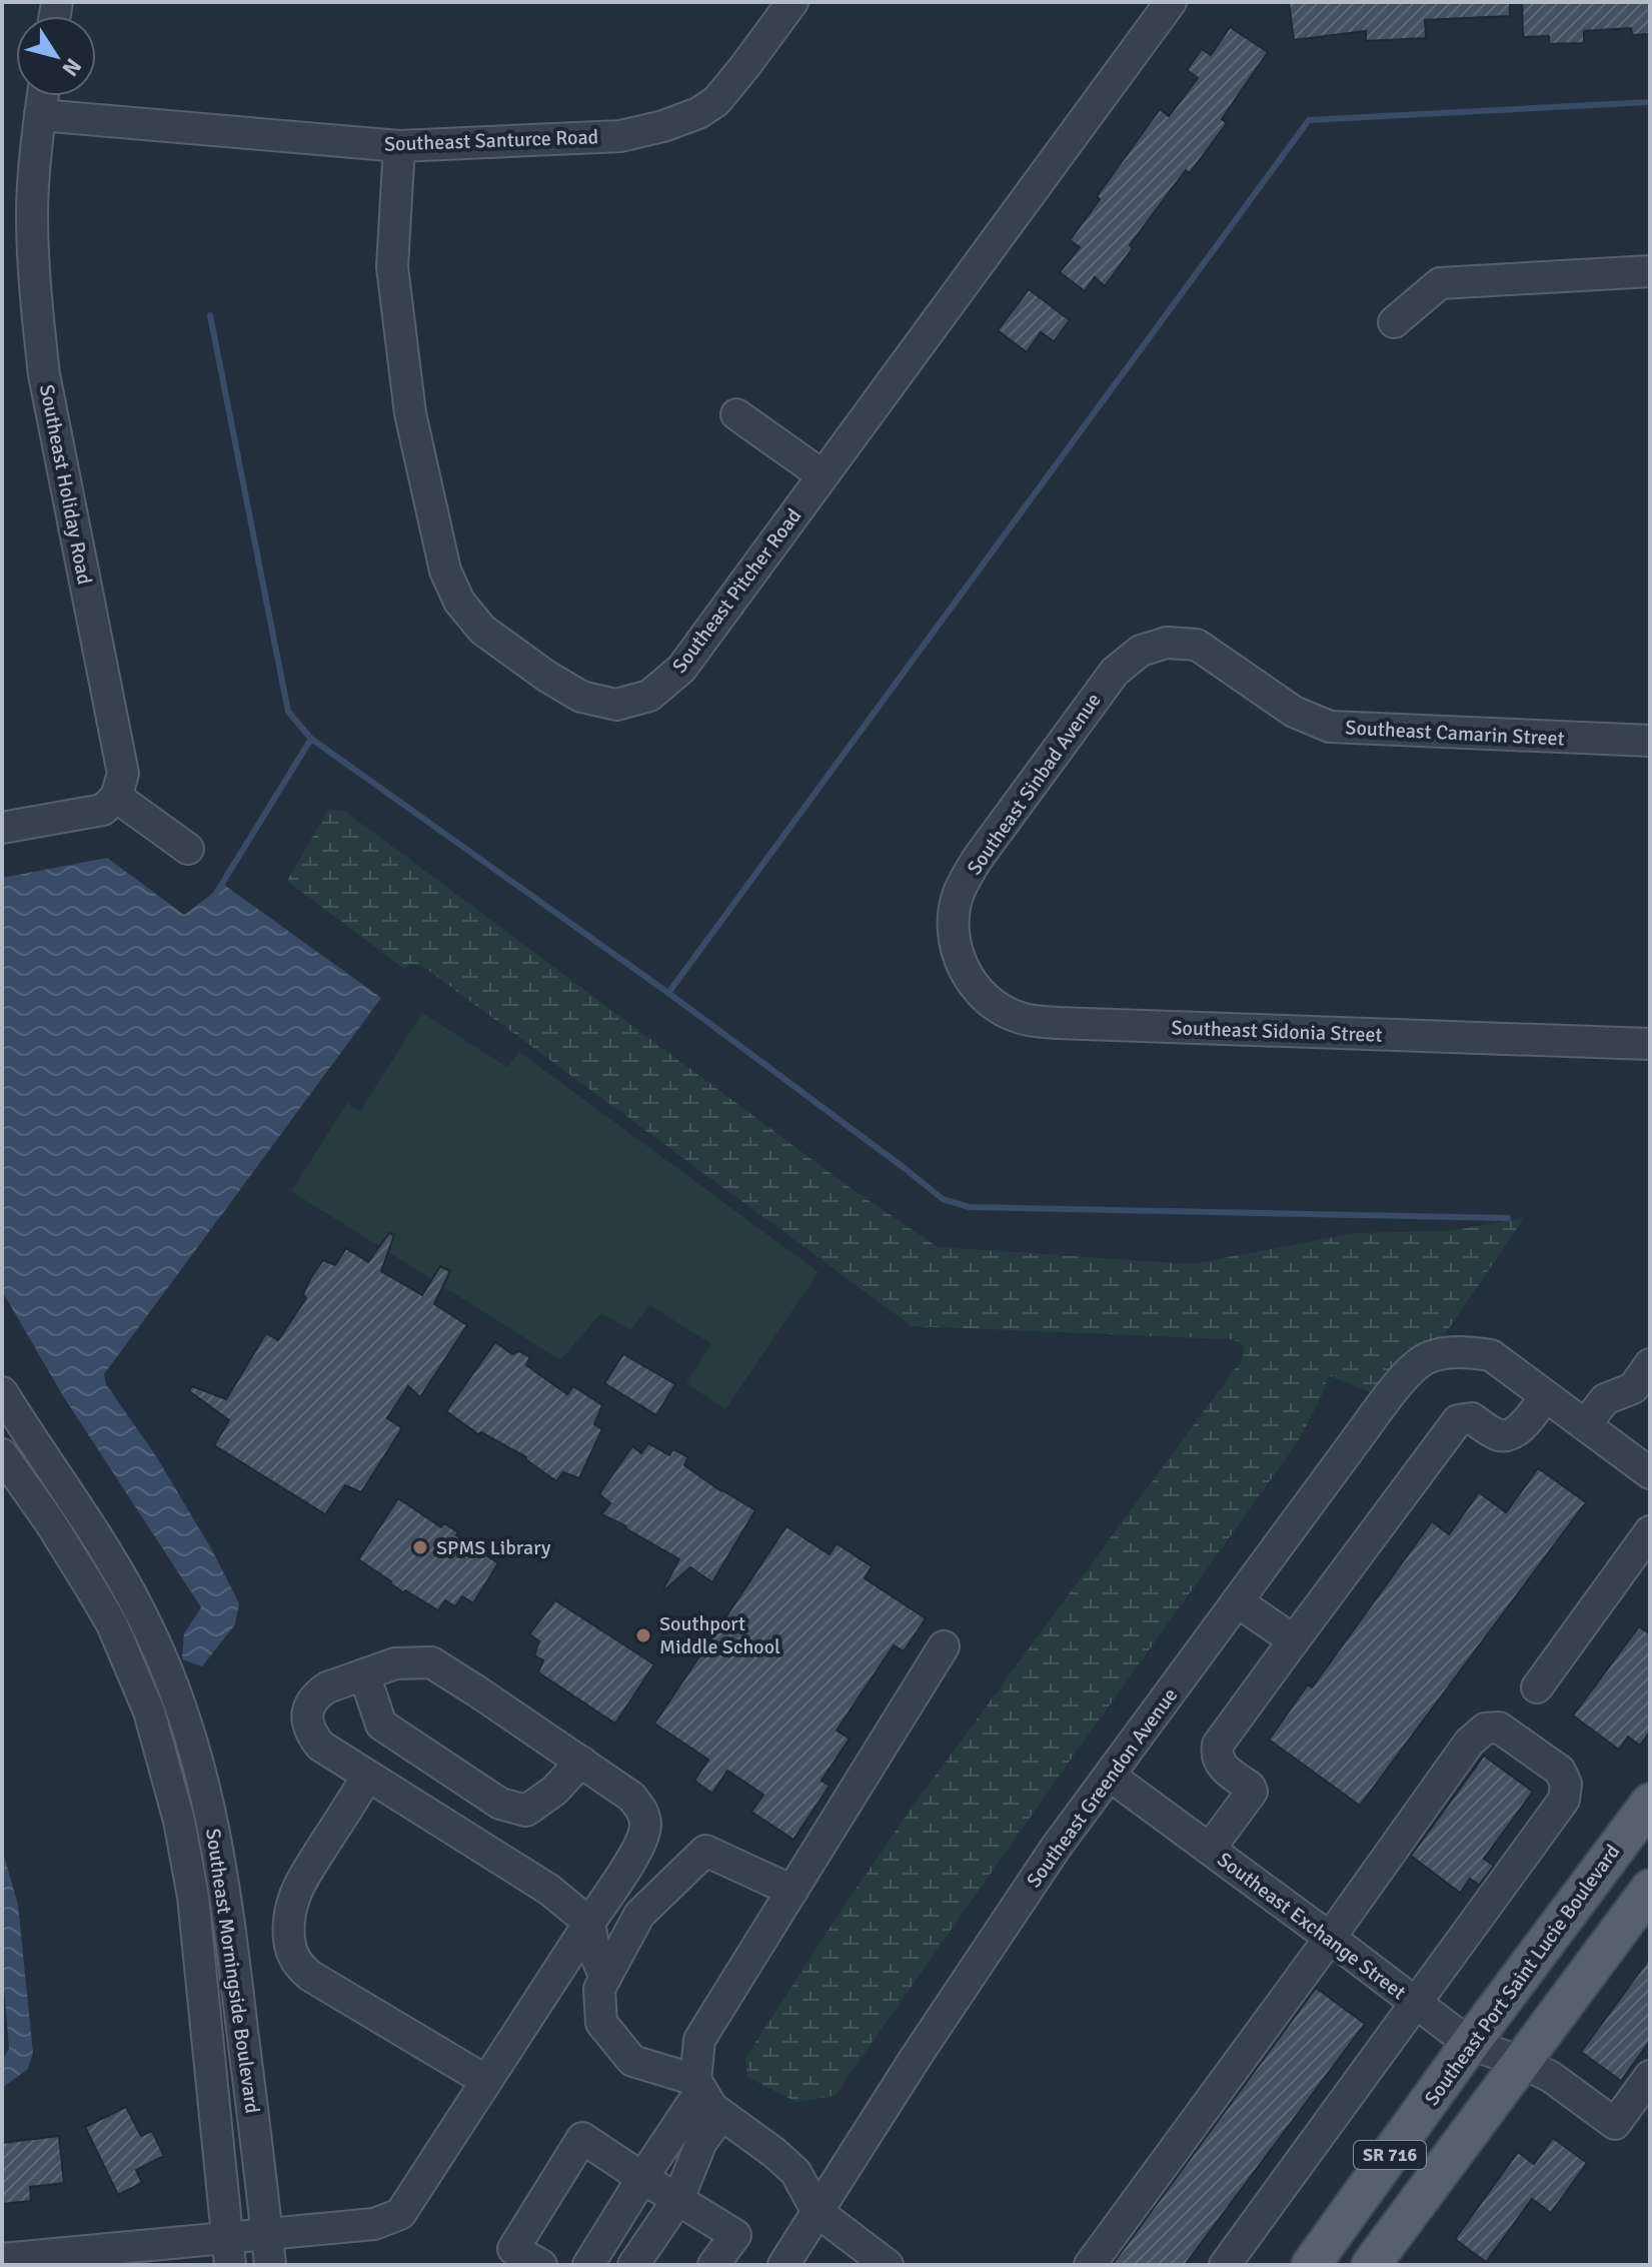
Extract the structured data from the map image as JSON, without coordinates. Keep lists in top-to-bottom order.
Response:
{
  "streets": {
    "main road": ["Southeast Port Saint Lucie Boulevard", "SR 716"],
    "street": [
      "Southeast Santurce Road",
      "Southeast Holiday Road",
      "Southeast Pitcher Road",
      "Southeast Camarin Street",
      "Southeast Sinbad Avenue",
      "Southeast Sidonia Street",
      "Southeast Greendon Avenue",
      "Southeast Exchange Street",
      "Southeast Morningside Boulevard"
    ]
  },
  "crossings": [
    ["Southeast Santurce Road", "Southeast Holiday Road"],
    ["Southeast Santurce Road", "Southeast Pitcher Road"],
    ["Southeast Camarin Street", "Southeast Sinbad Avenue"],
    ["Southeast Sinbad Avenue", "Southeast Sidonia Street"],
    ["Southeast Greendon Avenue", "Southeast Exchange Street"],
    ["Southeast Exchange Street", "Southeast Port Saint Lucie Boulevard"],
    ["Southeast Exchange Street", "SR 716"]
  ],
  "places": ["SPMS Library", "Southport Middle School"],
  "north": "bottom right"
}
